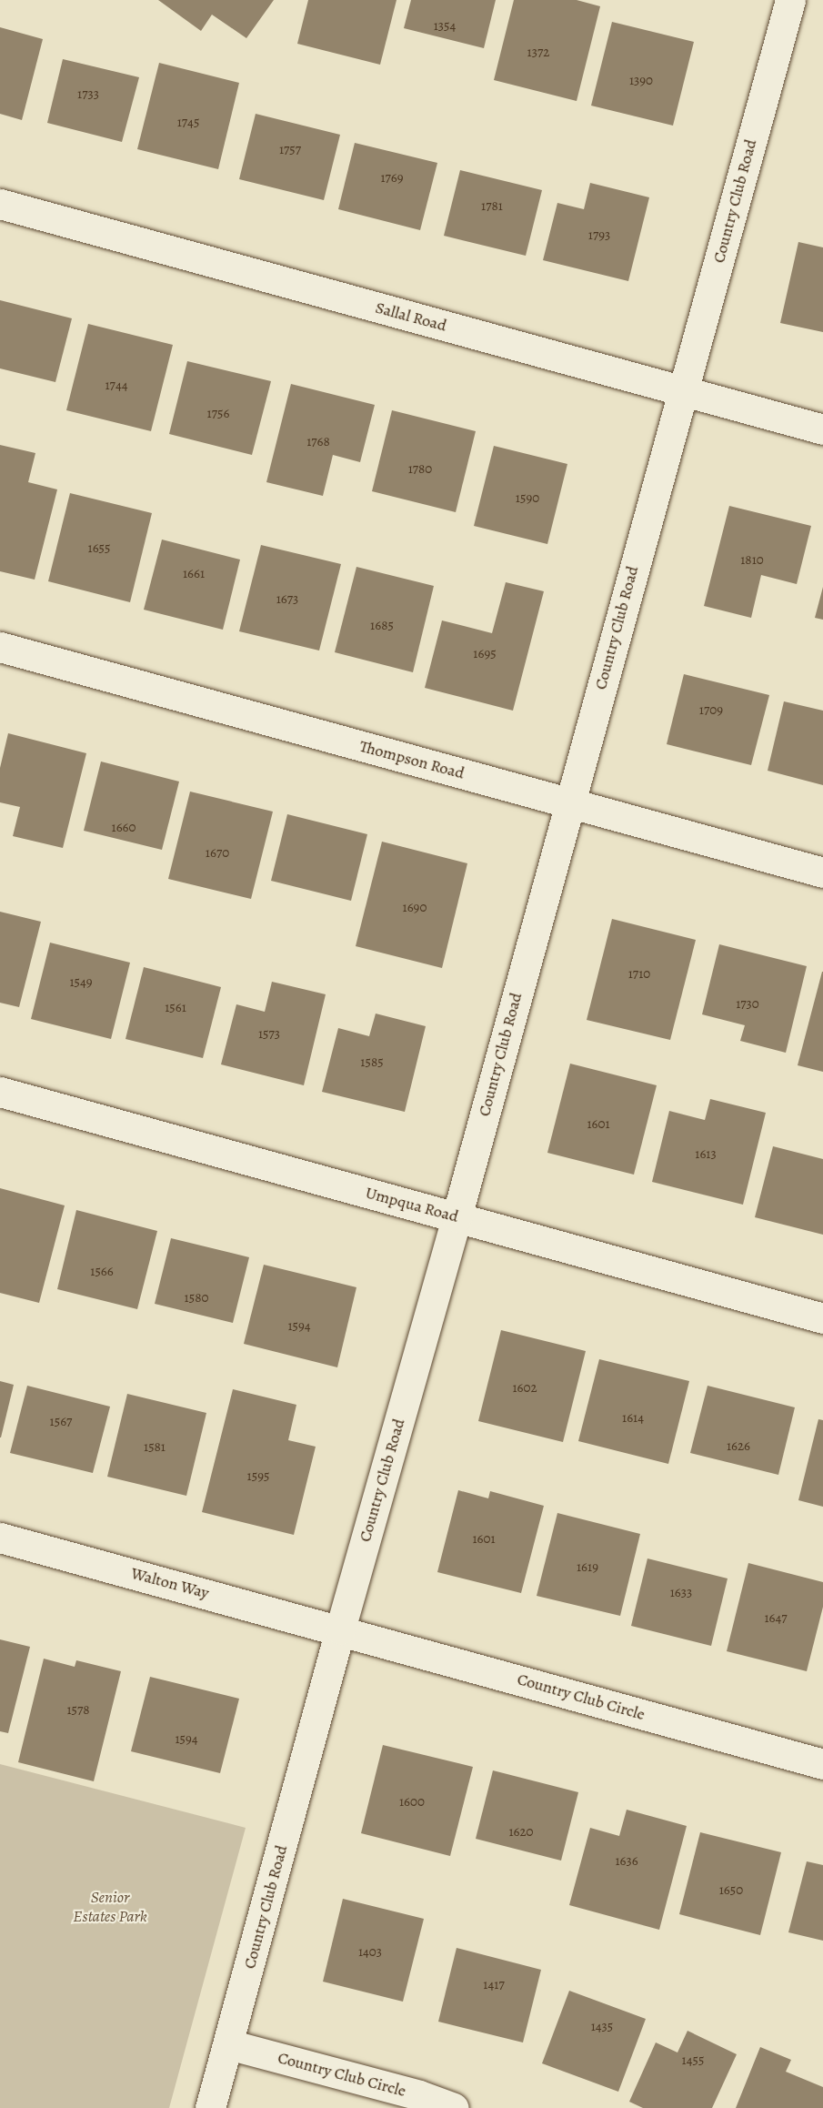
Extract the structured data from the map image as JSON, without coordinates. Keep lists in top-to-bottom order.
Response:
{
  "streets": {
    "street": [
      "Country Club Road",
      "Sallal Road",
      "Thompson Road",
      "Umpqua Road",
      "Walton Way",
      "Country Club Circle"
    ]
  },
  "crossings": [
    ["Country Club Road", "Sallal Road"],
    ["Country Club Road", "Thompson Road"],
    ["Country Club Road", "Umpqua Road"],
    ["Country Club Road", "Walton Way"],
    ["Country Club Road", "Country Club Circle"],
    ["Walton Way", "Country Club Circle"]
  ],
  "parks": ["Senior Estates Park"],
  "house_numbers": [
    "1354",
    "1372",
    "1390",
    "1733",
    "1745",
    "1757",
    "1769",
    "1781",
    "1793",
    "1744",
    "1756",
    "1768",
    "1780",
    "1590",
    "1655",
    "1810",
    "1661",
    "1673",
    "1685",
    "1695",
    "1709",
    "1660",
    "1670",
    "1690",
    "1710",
    "1549",
    "1730",
    "1561",
    "1573",
    "1585",
    "1601",
    "1613",
    "1566",
    "1580",
    "1594",
    "1602",
    "1614",
    "1567",
    "1626",
    "1581",
    "1595",
    "1601",
    "1619",
    "1633",
    "1647",
    "1578",
    "1594",
    "1600",
    "1620",
    "1636",
    "1650",
    "1403",
    "1417",
    "1435",
    "1455"
  ]
}
